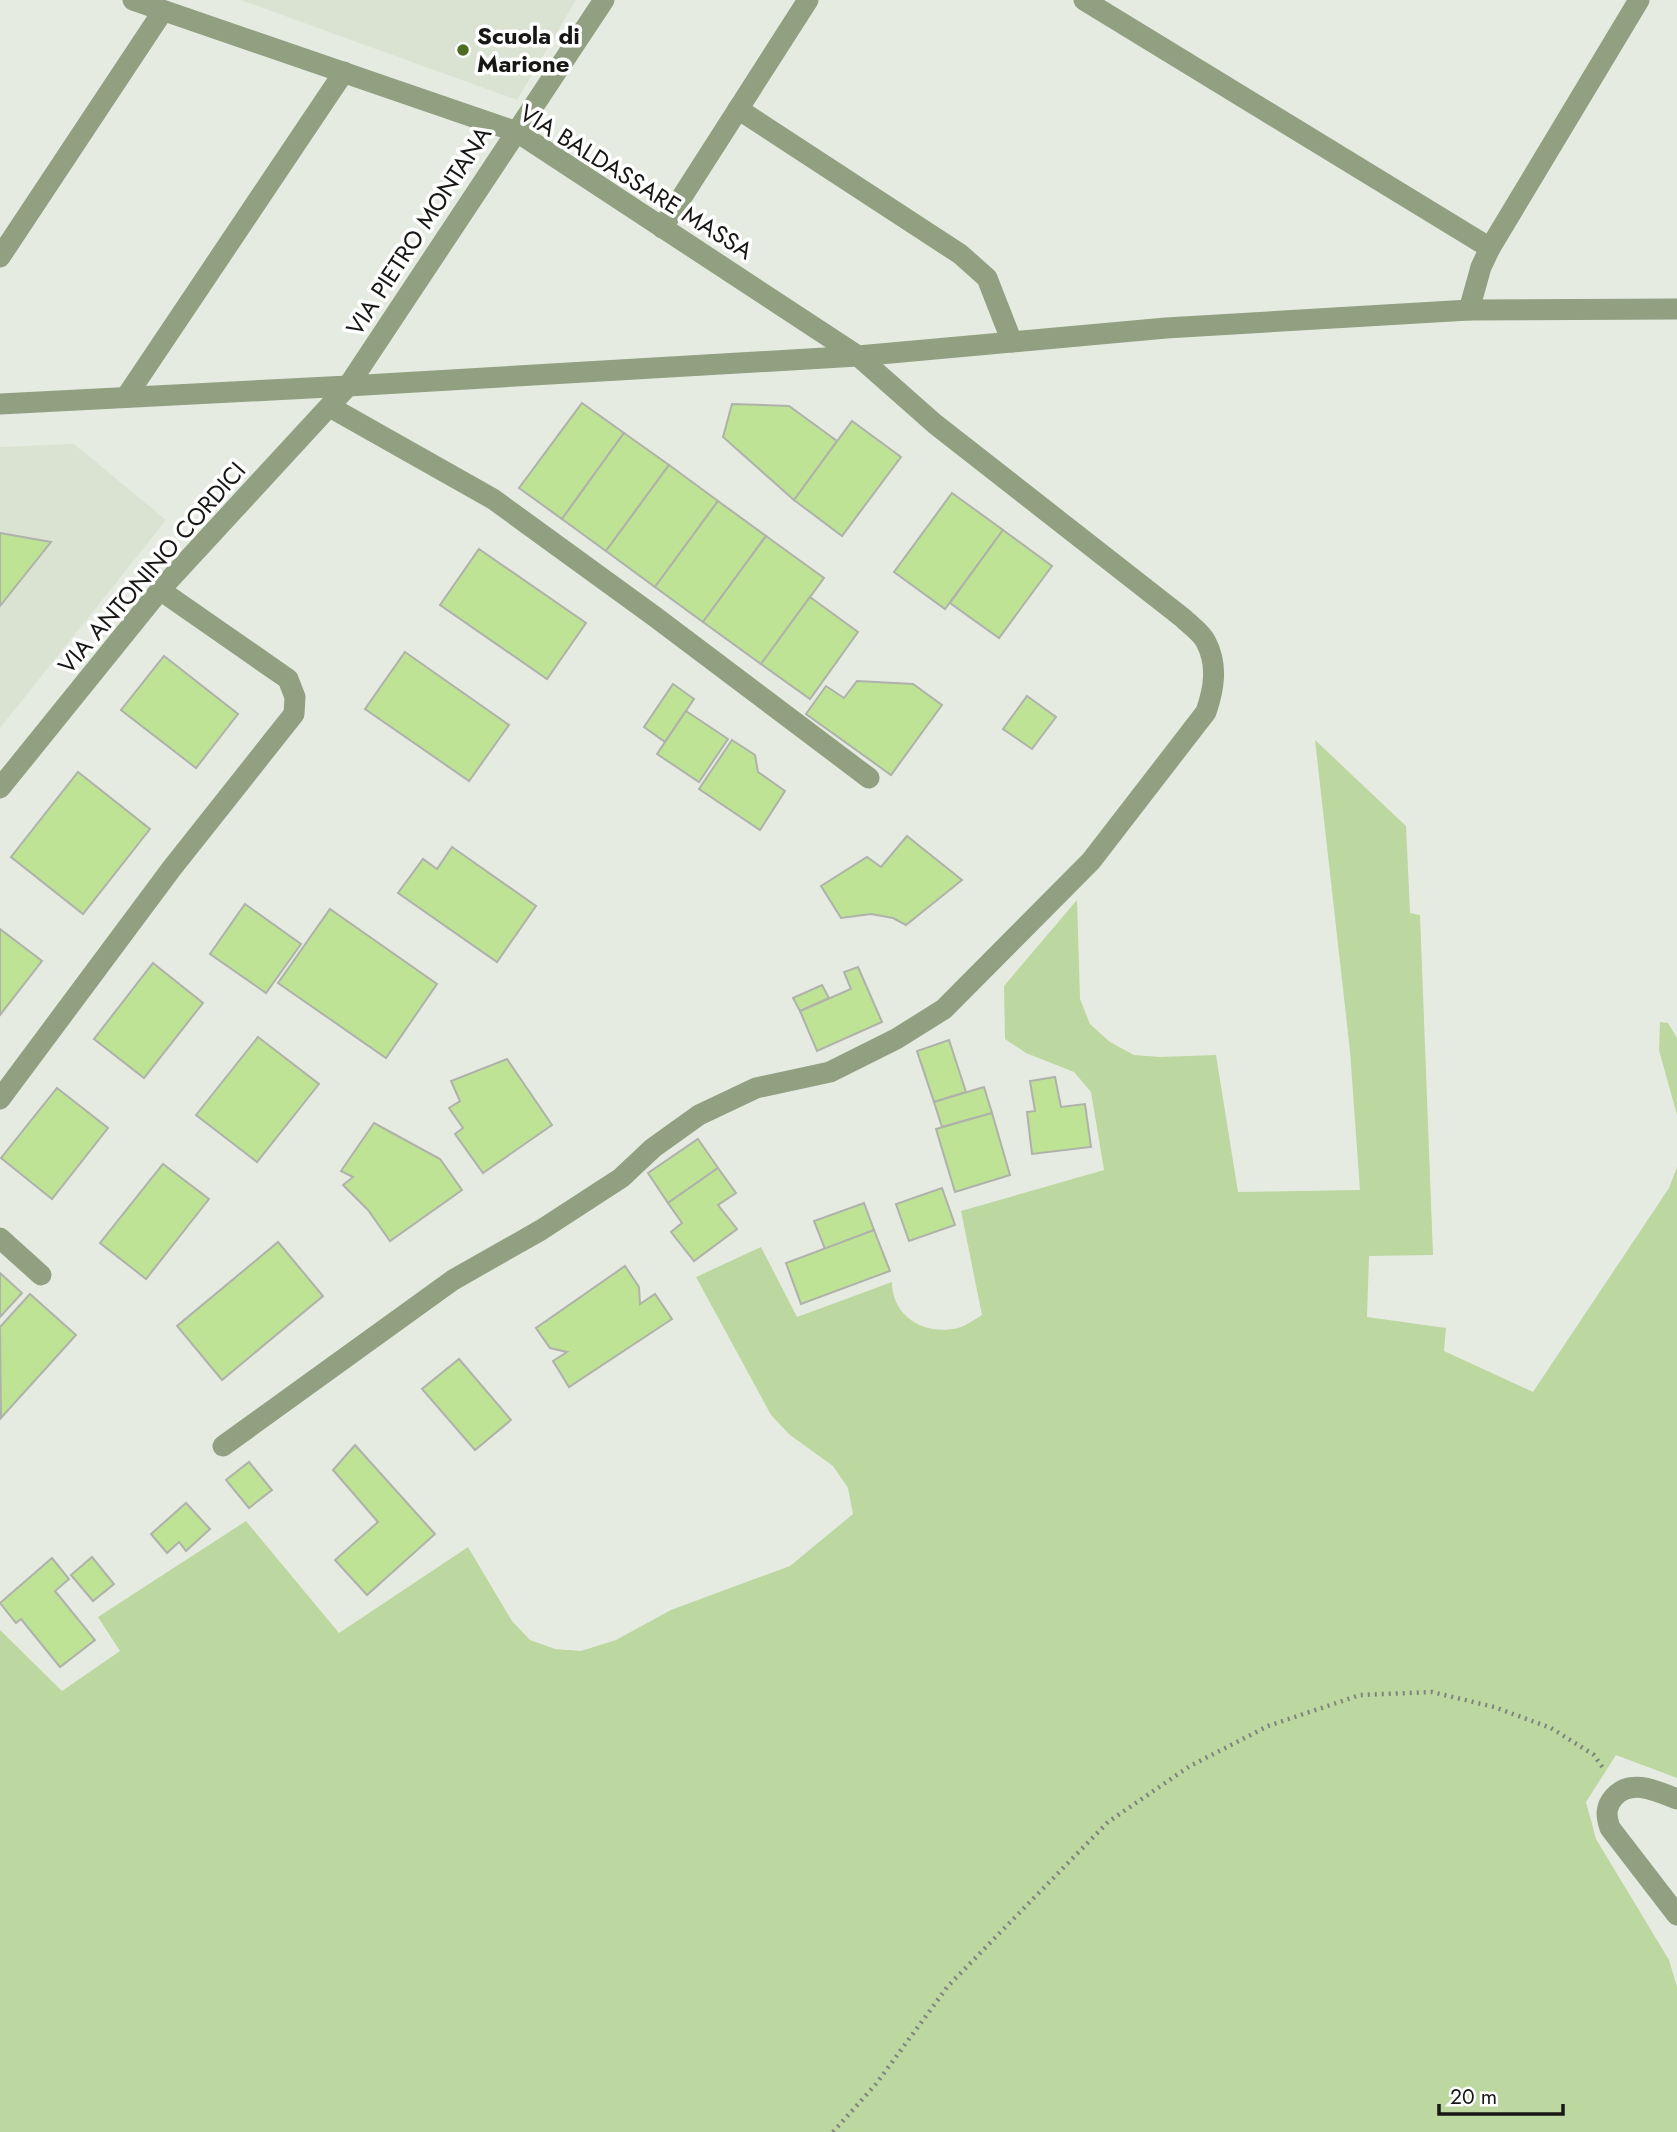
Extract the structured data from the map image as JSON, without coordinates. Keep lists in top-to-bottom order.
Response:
{
  "streets": {
    "street": ["VIA BALDASSARE MASSA", "VIA PIETRO MONTANA", "VIA ANTONINO CORDICI"]
  },
  "crossings": [
    ["VIA BALDASSARE MASSA", "VIA PIETRO MONTANA"],
    ["VIA PIETRO MONTANA", "VIA ANTONINO CORDICI"]
  ],
  "places": ["Scuola di Marione"],
  "scale_bar": "20 m"
}
